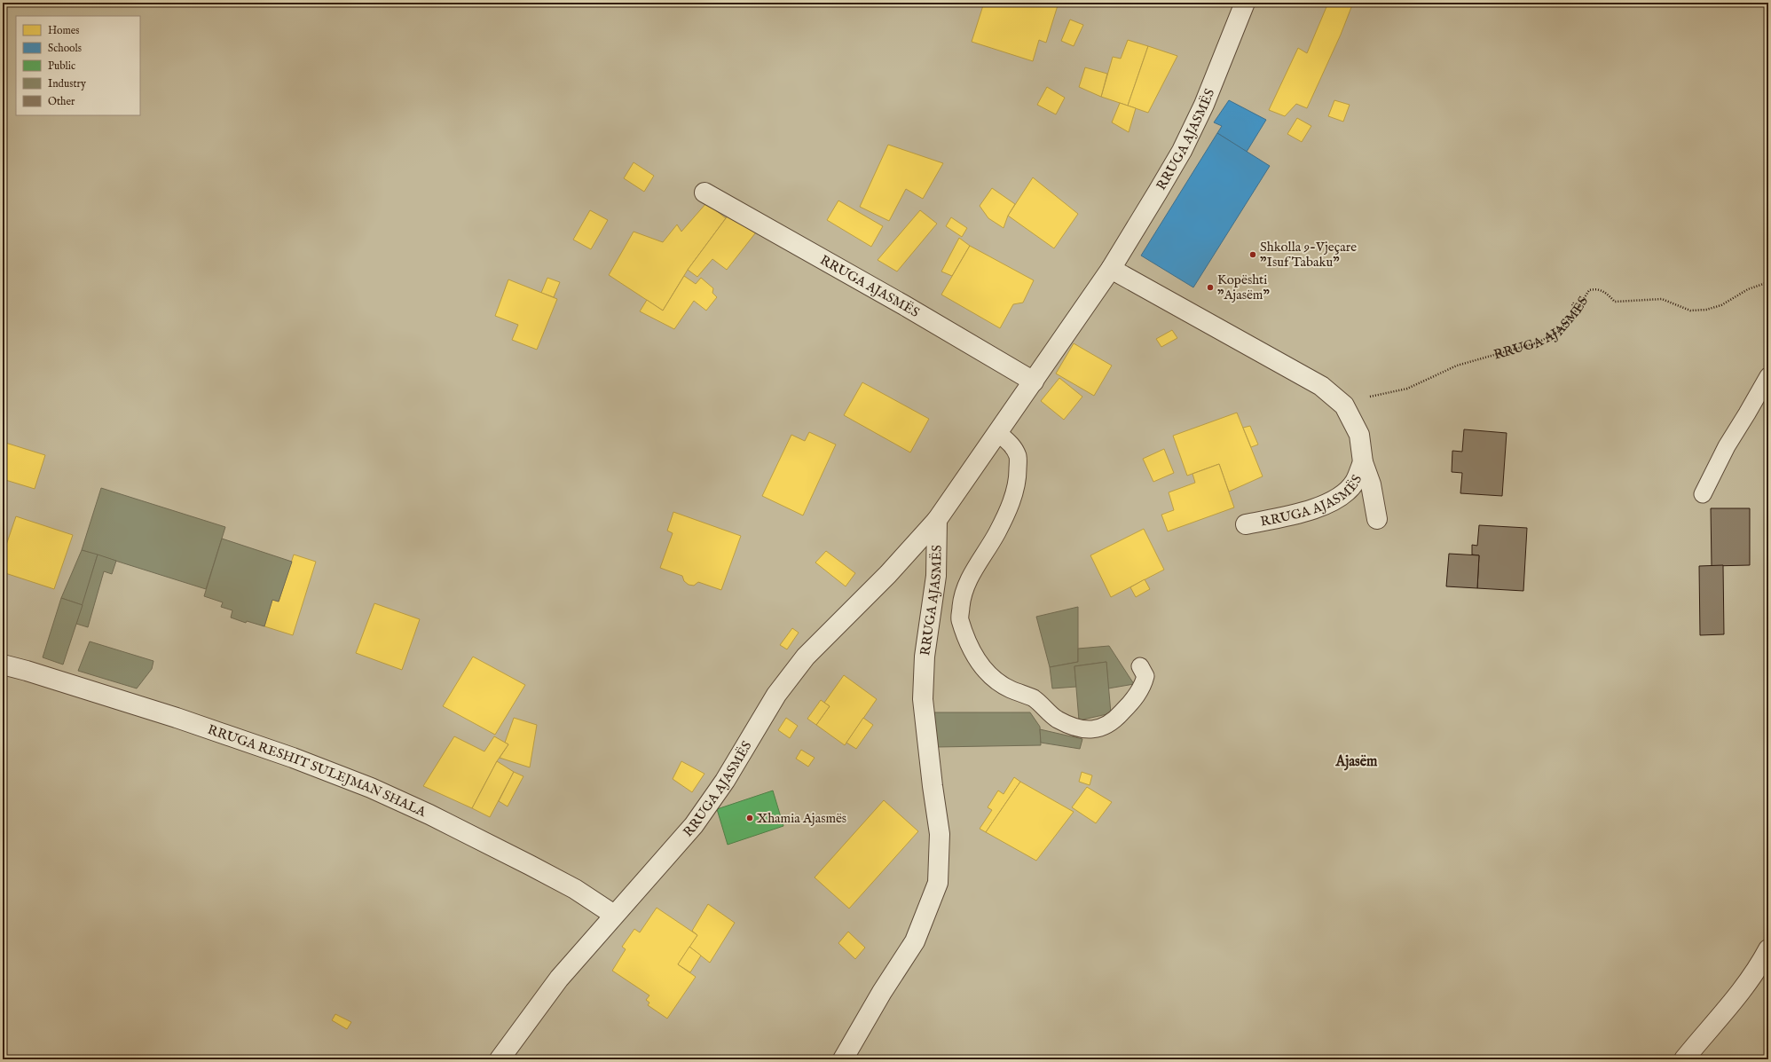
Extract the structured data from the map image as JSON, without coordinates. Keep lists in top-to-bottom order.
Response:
{
  "streets": {
    "street": ["RRUGA AJASMËS", "RRUGA RESHIT SULEJMAN SHALA"]
  },
  "crossings": [
    ["RRUGA AJASMËS", "RRUGA RESHIT SULEJMAN SHALA"]
  ],
  "districts": ["Ajasëm"],
  "places": ["Shkolla 9-Vjeçare \"Isuf Tabaku\"", "Kopështi \"Ajasëm\"", "Xhamia Ajasmës"],
  "legend": [
    "Homes",
    "Schools",
    "Public",
    "Industry",
    "Other"
  ]
}
